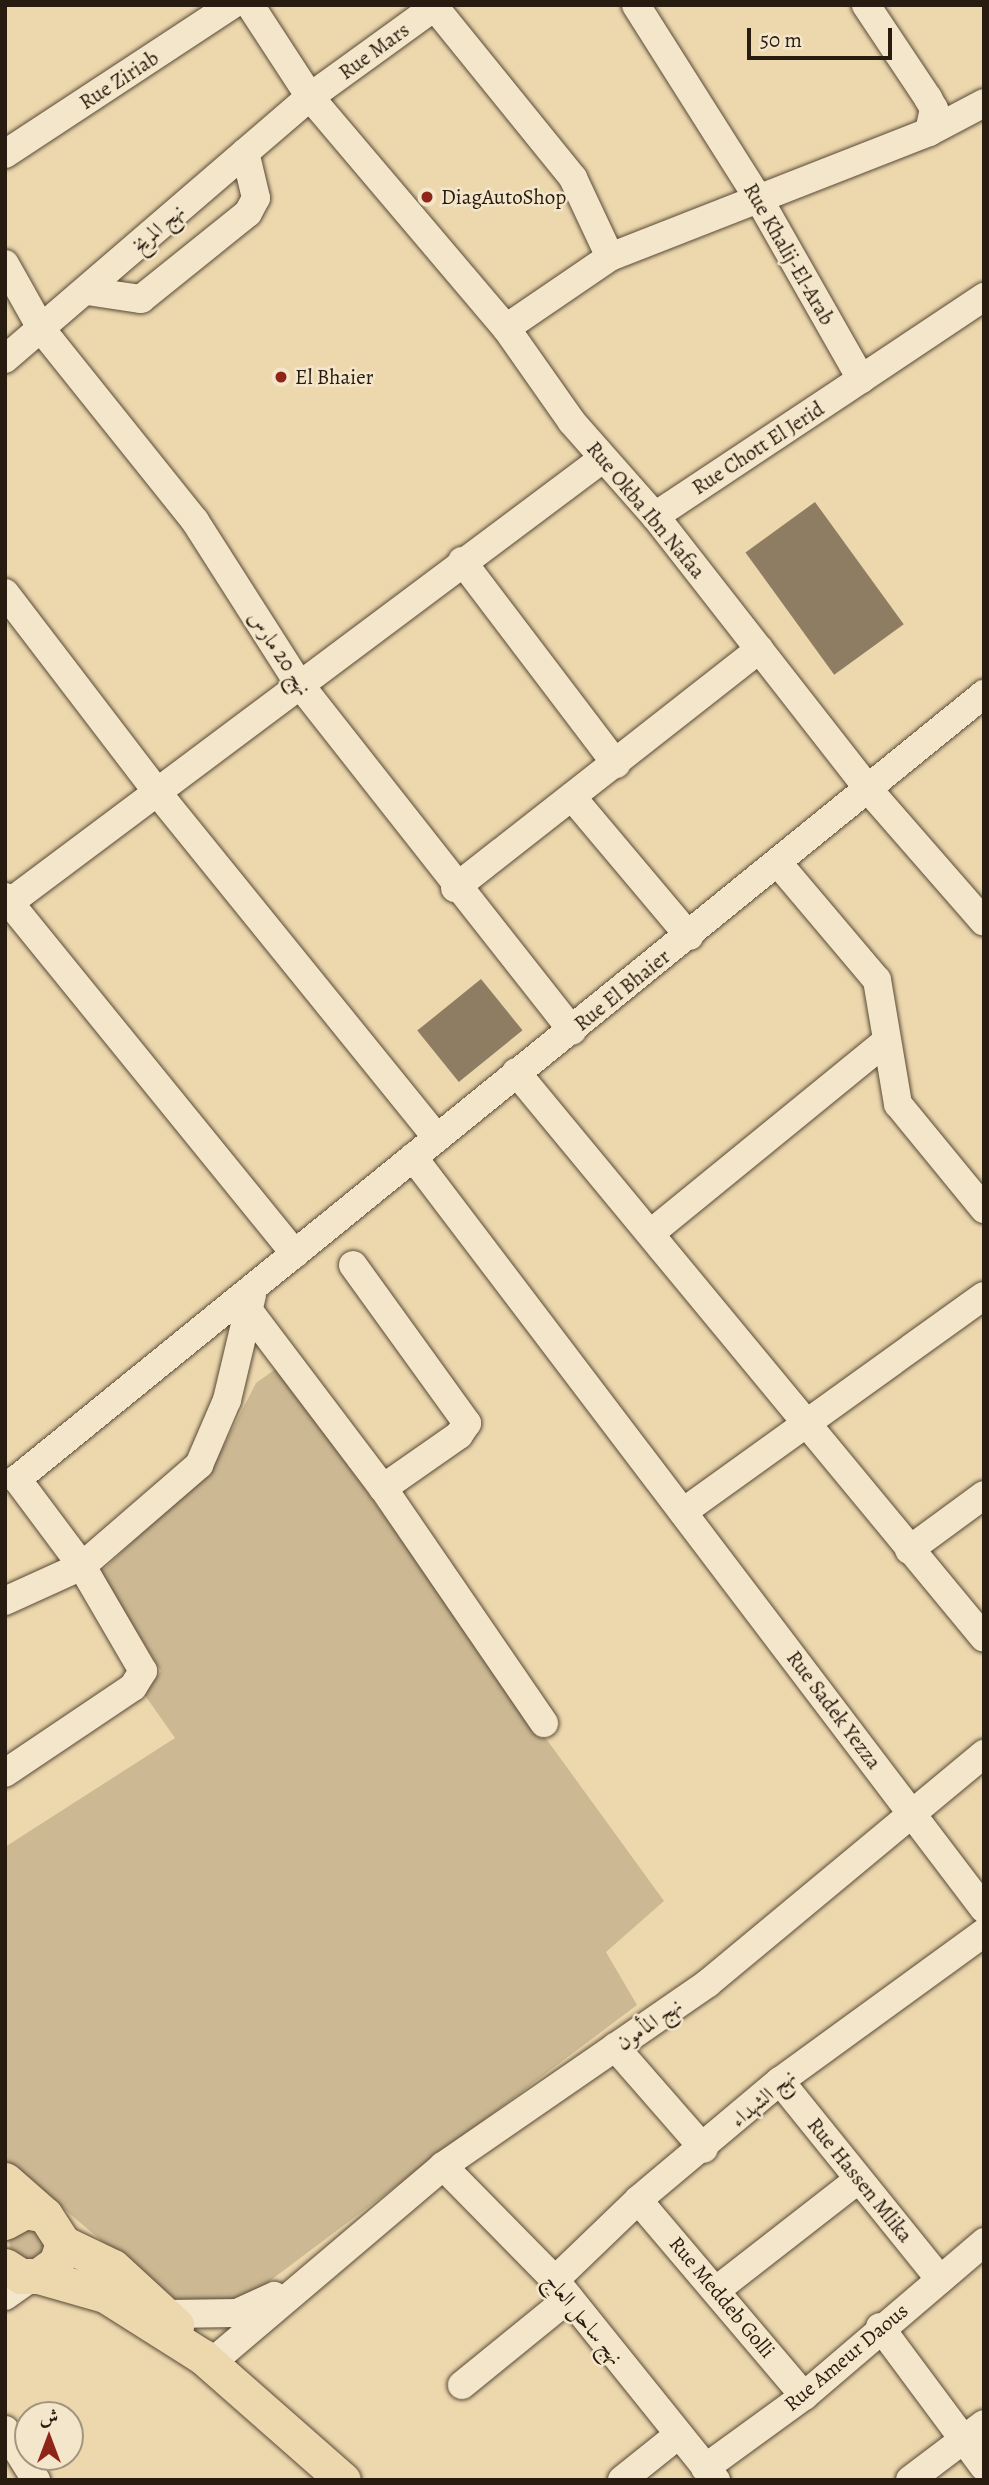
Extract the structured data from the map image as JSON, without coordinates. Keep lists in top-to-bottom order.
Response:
{
  "streets": {
    "street": [
      "Rue Mars",
      "Rue Ziriab",
      "نهج المريخ",
      "Rue Khalij-El-Arab",
      "Rue Chott El Jerid",
      "Rue Okba Ibn Nafaa",
      "نهج 20 مارس",
      "Rue El Bhaier",
      "Rue Sadek Yezza",
      "نهج المأمون",
      "نهج الشهداء",
      "Rue Hassen Mlika",
      "Rue Meddeb Golli",
      "نهج ساحل العاج",
      "Rue Ameur Daous"
    ]
  },
  "crossings": [
    ["Rue Mars", "نهج المريخ"],
    ["Rue Mars", "Rue Okba Ibn Nafaa"],
    ["نهج المريخ", "Rue Okba Ibn Nafaa"],
    ["نهج المريخ", "نهج 20 مارس"],
    ["Rue Khalij-El-Arab", "Rue Chott El Jerid"],
    ["Rue Chott El Jerid", "Rue Okba Ibn Nafaa"],
    ["Rue Okba Ibn Nafaa", "Rue El Bhaier"],
    ["نهج 20 مارس", "Rue El Bhaier"],
    ["Rue El Bhaier", "Rue Sadek Yezza"],
    ["Rue Sadek Yezza", "نهج المأمون"],
    ["نهج المأمون", "نهج ساحل العاج"],
    ["نهج الشهداء", "Rue Hassen Mlika"],
    ["نهج الشهداء", "Rue Meddeb Golli"],
    ["نهج الشهداء", "نهج ساحل العاج"],
    ["Rue Hassen Mlika", "Rue Ameur Daous"],
    ["Rue Meddeb Golli", "Rue Ameur Daous"],
    ["نهج ساحل العاج", "Rue Ameur Daous"]
  ],
  "places": ["DiagAutoShop", "El Bhaier"],
  "scale_bar": "50 m",
  "north": "top"
}
